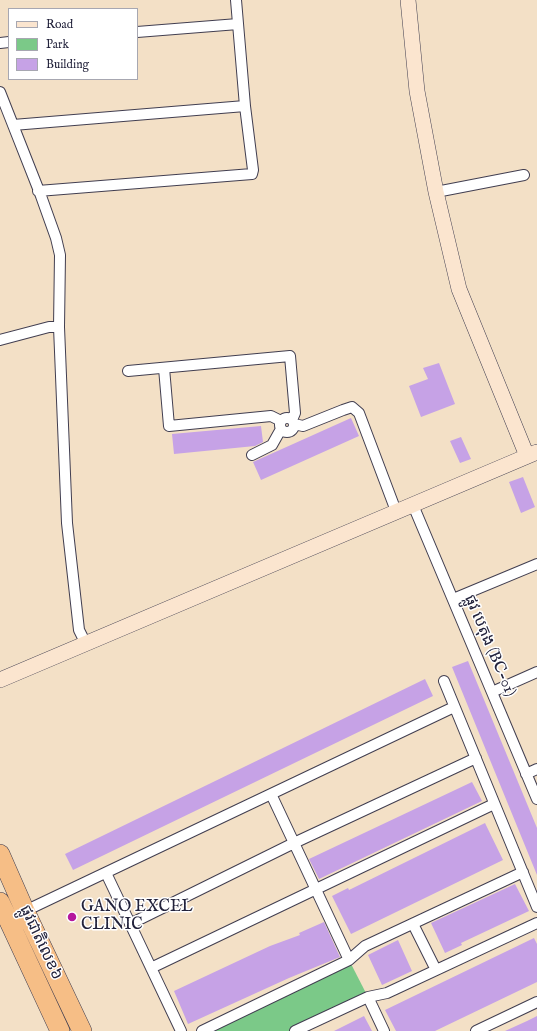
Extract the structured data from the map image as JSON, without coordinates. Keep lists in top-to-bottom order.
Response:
{
  "streets": {
    "highway": ["ផ្លូវជាតិលេខ៦"],
    "street": ["ផ្លូវ បេតុង (BC-01)"]
  },
  "places": ["GANO EXCEL CLINIC"],
  "legend": ["Road", "Park", "Building"]
}
